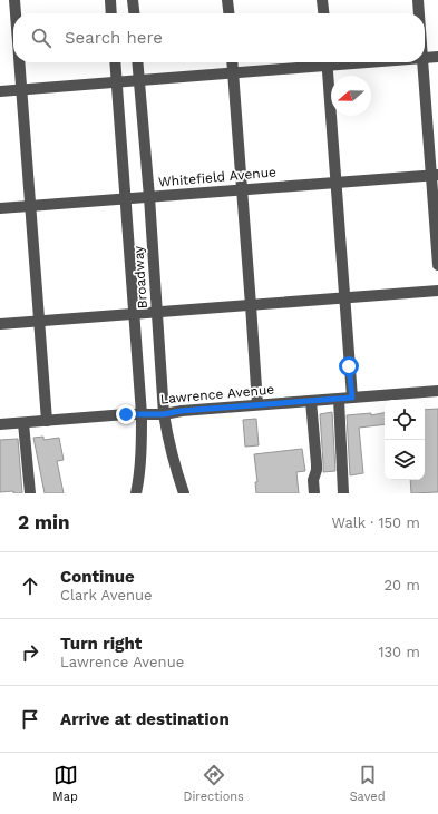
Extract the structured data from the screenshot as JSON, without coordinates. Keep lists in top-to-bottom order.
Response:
{
  "streets": {
    "street": ["Whitefield Avenue", "Broadway", "Lawrence Avenue"]
  },
  "crossings": [
    ["Whitefield Avenue", "Broadway"],
    ["Broadway", "Lawrence Avenue"]
  ],
  "north": "left",
  "page": {
    "search": "Search here",
    "heading": ["2 min", "Walk · 150 m"],
    "list": [
      ["Continue", "Clark Avenue", "20 m"],
      ["Turn right", "Lawrence Avenue", "130 m"],
      "Arrive at destination"
    ],
    "nav": ["Map", "Directions", "Saved"]
  }
}
